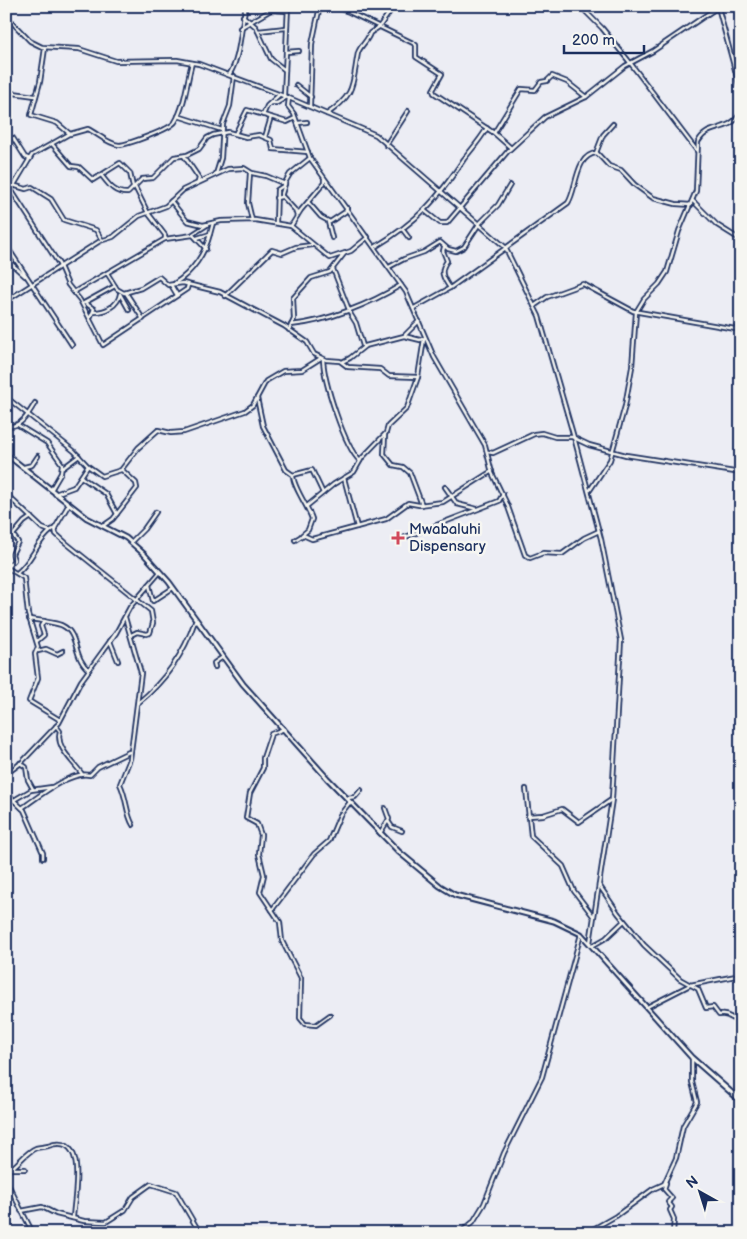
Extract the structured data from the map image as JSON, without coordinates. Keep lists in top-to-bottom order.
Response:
{
  "places": {
    "health": ["Mwabaluhi Dispensary"]
  },
  "scale_bar": "200 m",
  "north": "top left"
}
